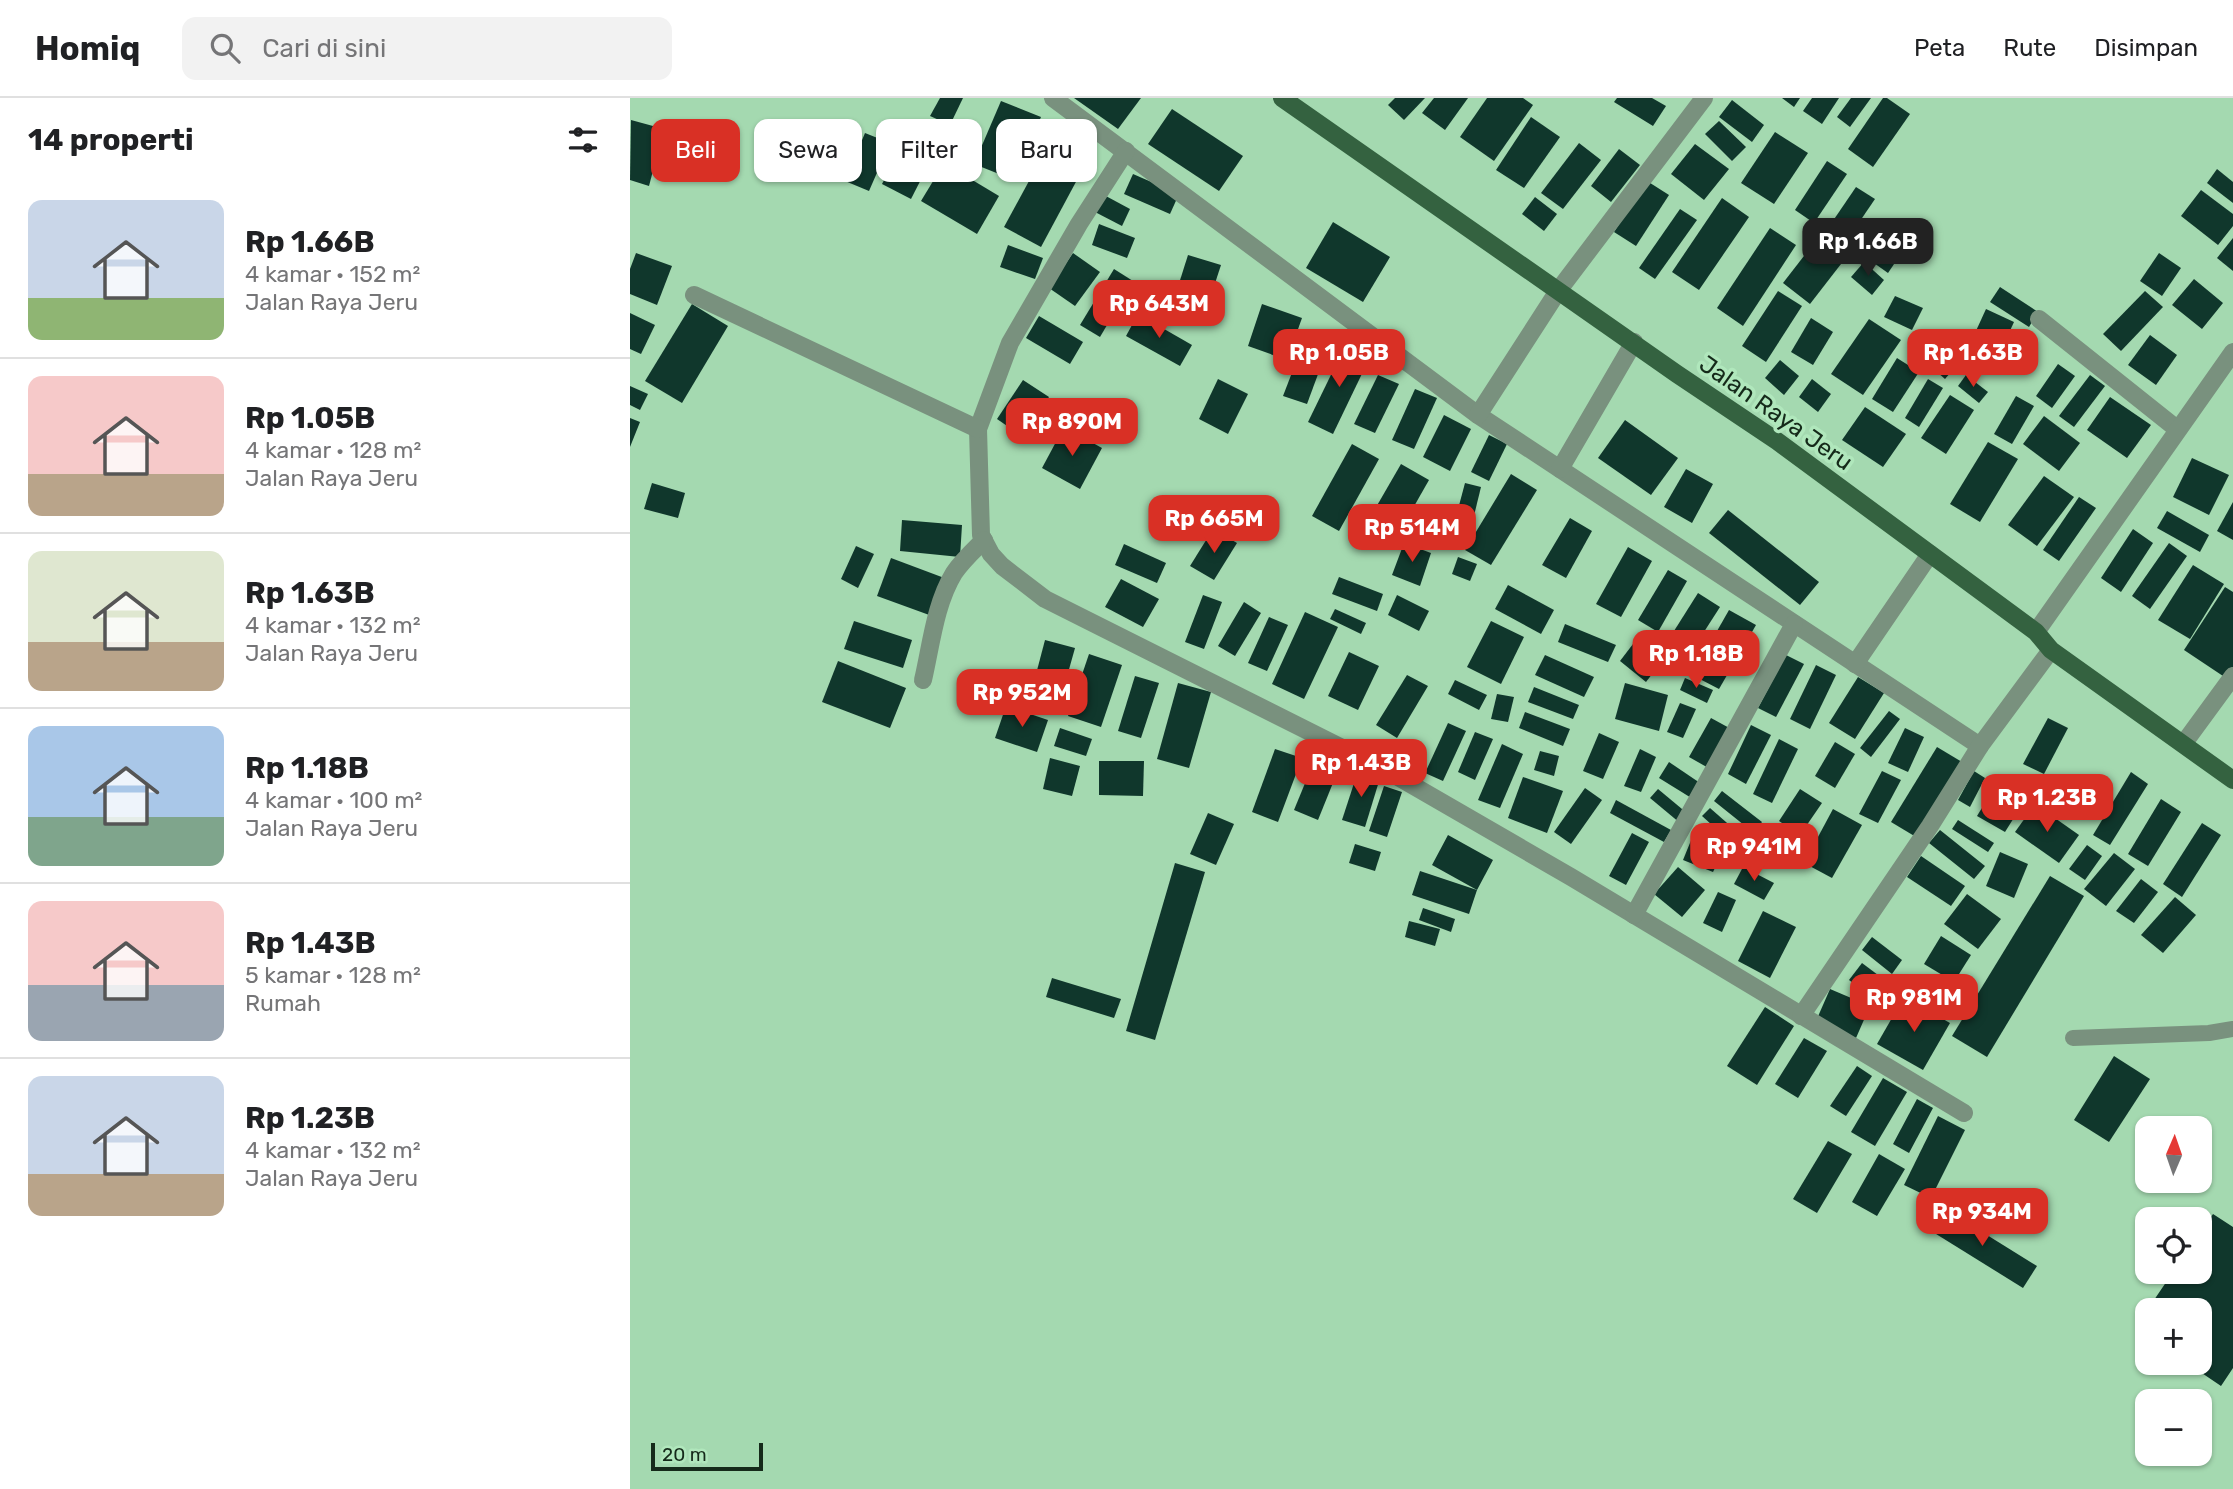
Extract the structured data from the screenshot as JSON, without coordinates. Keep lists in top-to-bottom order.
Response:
{
  "streets": {
    "main road": ["Jalan Raya Jeru"]
  },
  "scale_bar": "20 m",
  "north": "top",
  "page": {
    "header": "Homiq",
    "search": "Cari di sini",
    "nav": ["Peta", "Rute", "Disimpan"],
    "heading": "14 properti",
    "chip": [
      "Beli",
      "Sewa",
      "Filter",
      "Baru"
    ],
    "list": [
      {
        "name": "Rp 1.66B",
        "note": "4 kamar · 152 m² · Jalan Raya Jeru"
      },
      {
        "name": "Rp 1.05B",
        "note": "4 kamar · 128 m² · Jalan Raya Jeru"
      },
      {
        "name": "Rp 1.63B",
        "note": "4 kamar · 132 m² · Jalan Raya Jeru"
      },
      {
        "name": "Rp 1.18B",
        "note": "4 kamar · 100 m² · Jalan Raya Jeru"
      },
      {
        "name": "Rp 1.43B",
        "note": "5 kamar · 128 m² · Rumah"
      },
      {
        "name": "Rp 1.23B",
        "note": "4 kamar · 132 m² · Jalan Raya Jeru"
      }
    ],
    "price": [
      "Rp 1.66B",
      "Rp 643M",
      "Rp 1.05B",
      "Rp 1.63B",
      "Rp 890M",
      "Rp 665M",
      "Rp 514M",
      "Rp 1.18B",
      "Rp 952M",
      "Rp 1.43B",
      "Rp 1.23B",
      "Rp 941M",
      "Rp 981M",
      "Rp 934M"
    ],
    "map_buttons": ["+", "−"],
    "scale": "20 m"
  }
}
